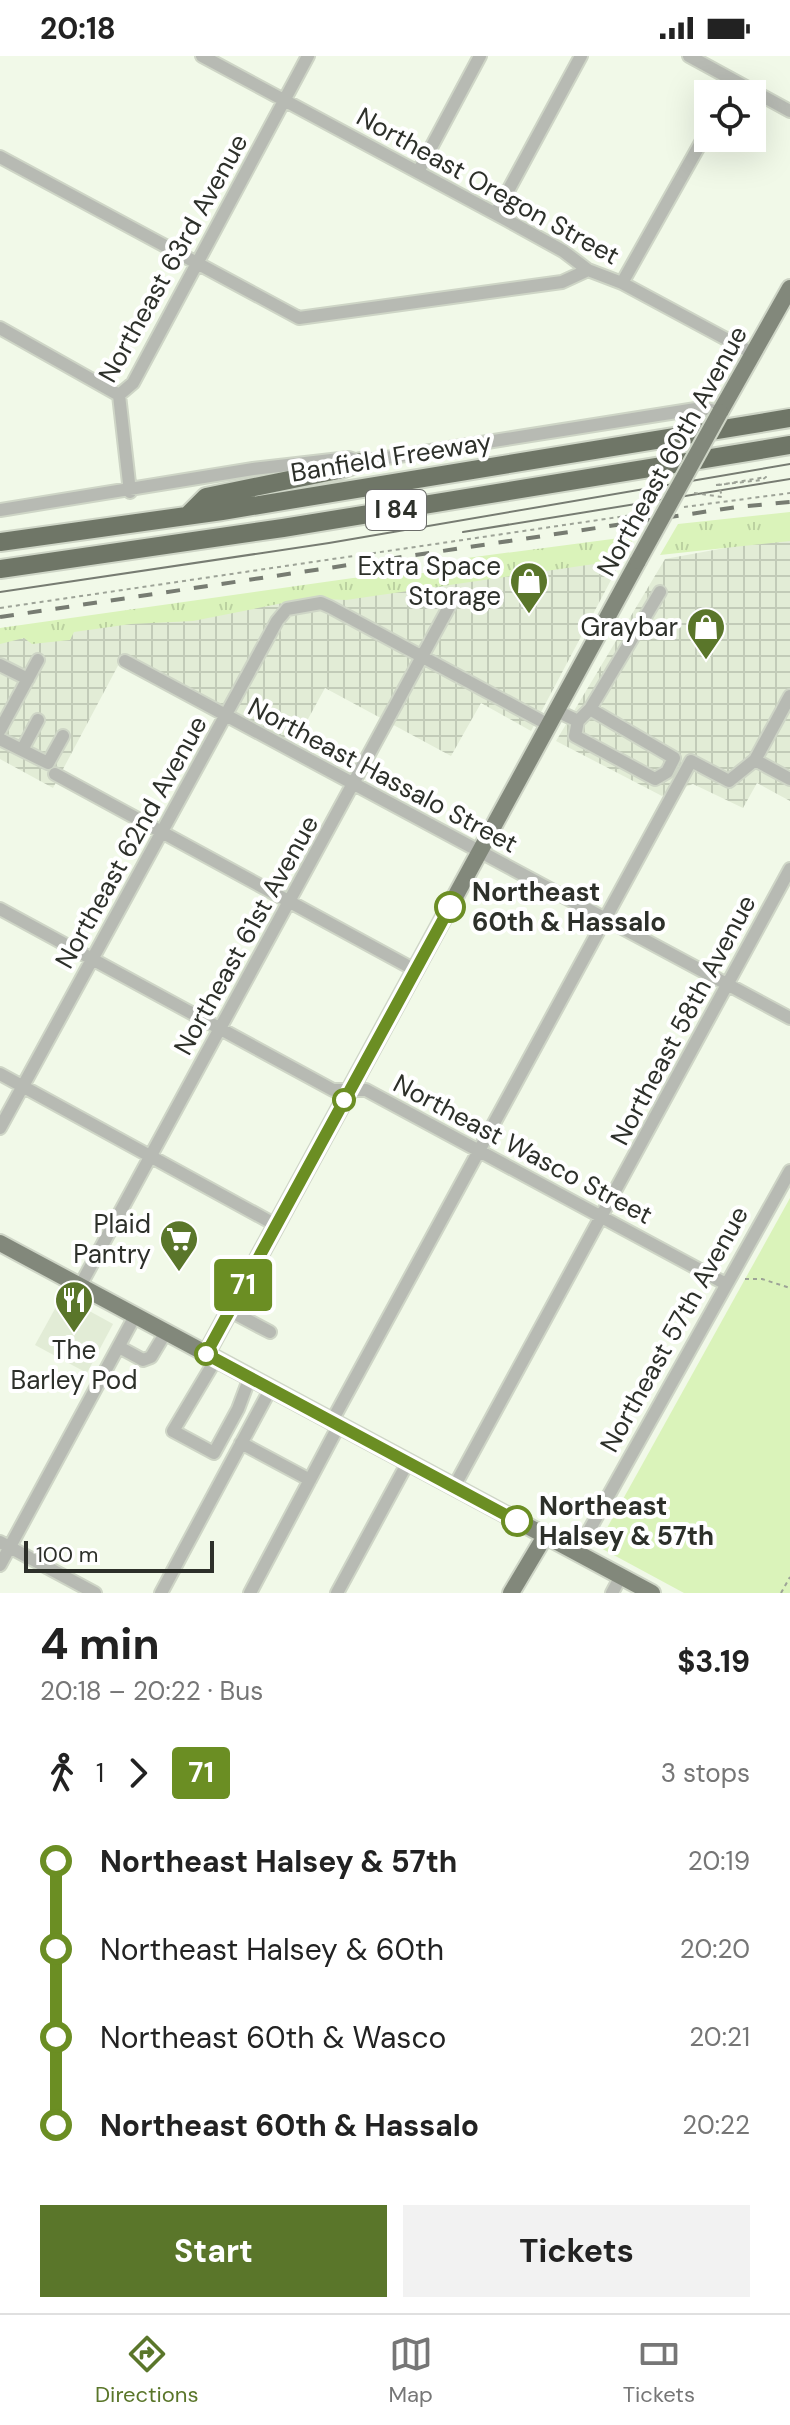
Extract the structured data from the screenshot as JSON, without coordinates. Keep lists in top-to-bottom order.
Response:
{
  "streets": {
    "highway": ["Banfield Freeway", "I 84"],
    "main road": ["Northeast 60th Avenue"],
    "street": [
      "Northeast Oregon Street",
      "Northeast 63rd Avenue",
      "Northeast Hassalo Street",
      "Northeast 62nd Avenue",
      "Northeast 61st Avenue",
      "Northeast 58th Avenue",
      "Northeast Wasco Street",
      "Northeast 57th Avenue"
    ]
  },
  "crossings": [
    ["Northeast Oregon Street", "Northeast 63rd Avenue"],
    ["Northeast Oregon Street", "Northeast 60th Avenue"],
    ["Northeast 60th Avenue", "Northeast Hassalo Street"],
    ["Northeast 60th Avenue", "Northeast Wasco Street"],
    ["Northeast Hassalo Street", "Northeast 62nd Avenue"],
    ["Northeast Hassalo Street", "Northeast 61st Avenue"],
    ["Northeast Hassalo Street", "Northeast 58th Avenue"],
    ["Northeast 62nd Avenue", "Northeast 61st Avenue"],
    ["Northeast 62nd Avenue", "Northeast Wasco Street"],
    ["Northeast 61st Avenue", "Northeast Wasco Street"],
    ["Northeast 58th Avenue", "Northeast Wasco Street"],
    ["Northeast Wasco Street", "Northeast 57th Avenue"]
  ],
  "places": {
    "shop": ["Extra Space Storage", "Graybar"],
    "other": ["Northeast 60th & Hassalo", "Northeast Halsey & 57th"],
    "supermarket": ["Plaid Pantry"],
    "restaurant": ["The Barley Pod"]
  },
  "lines": ["bus line 71"],
  "scale_bar": "100 m",
  "page": {
    "status": "20:18",
    "on_map": "71",
    "scale": "100 m",
    "heading": ["4 min", "20:18 – 20:22 · Bus", "$3.19"],
    "legs": ["1", "71", "3 stops"],
    "list": [
      {
        "name": "Northeast Halsey & 57th",
        "value": "20:19"
      },
      {
        "name": "Northeast Halsey & 60th",
        "value": "20:20"
      },
      {
        "name": "Northeast 60th & Wasco",
        "value": "20:21"
      },
      {
        "name": "Northeast 60th & Hassalo",
        "value": "20:22"
      }
    ],
    "buttons": ["Start", "Tickets"],
    "tabs": ["Directions", "Map", "Tickets"]
  }
}
